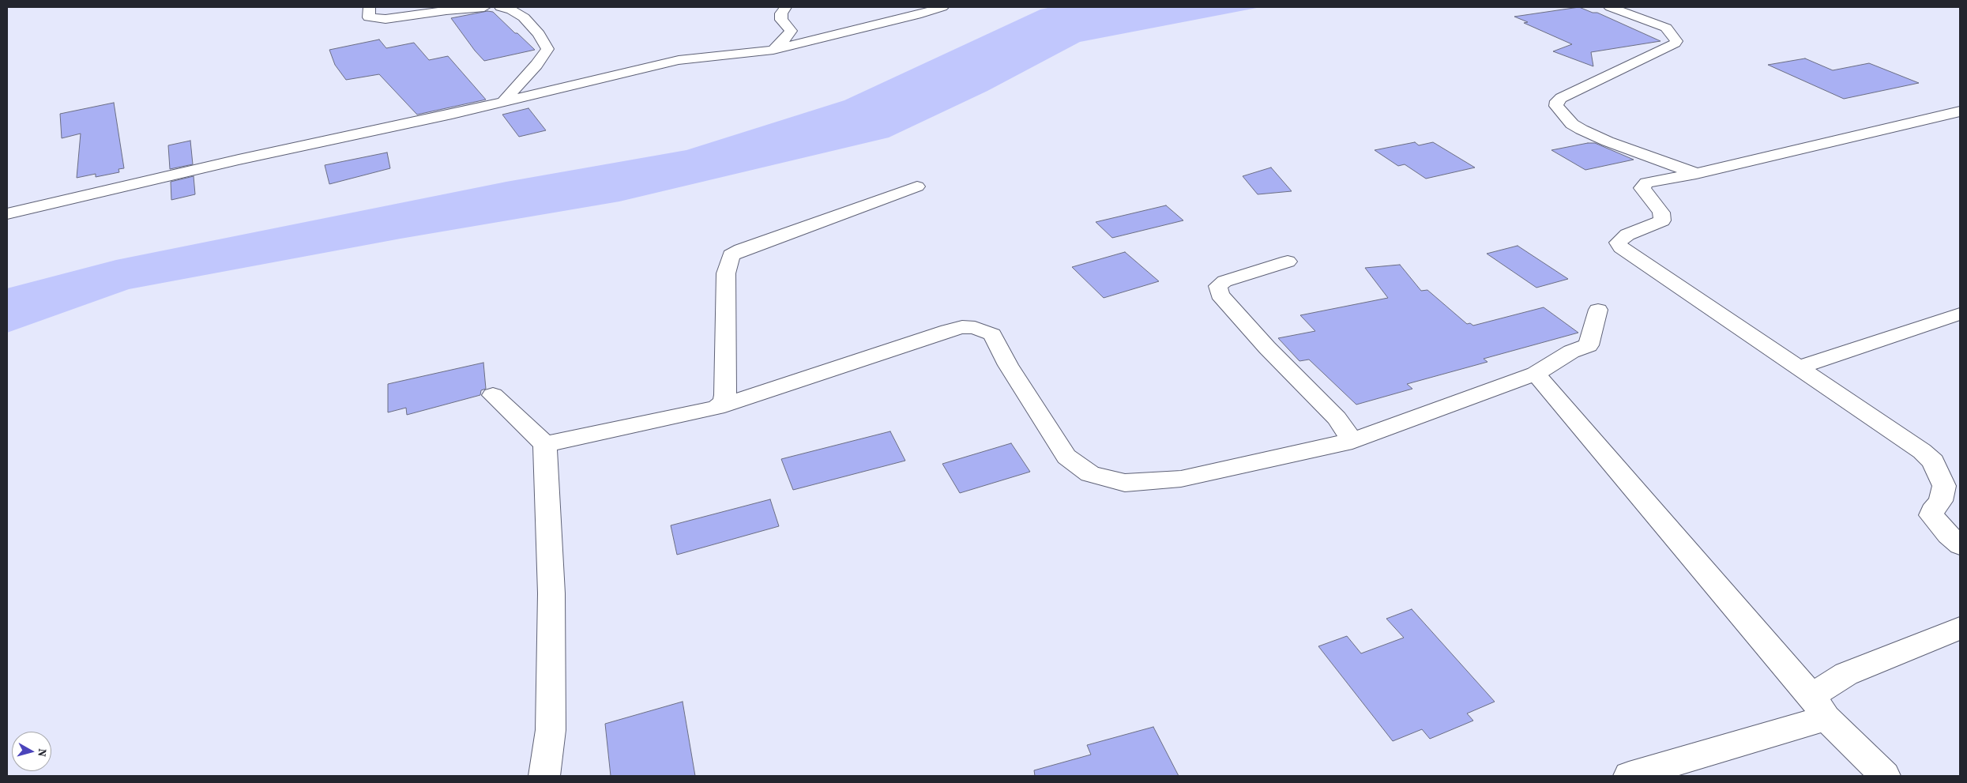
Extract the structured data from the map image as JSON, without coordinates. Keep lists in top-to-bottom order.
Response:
{
  "north": "right"
}
